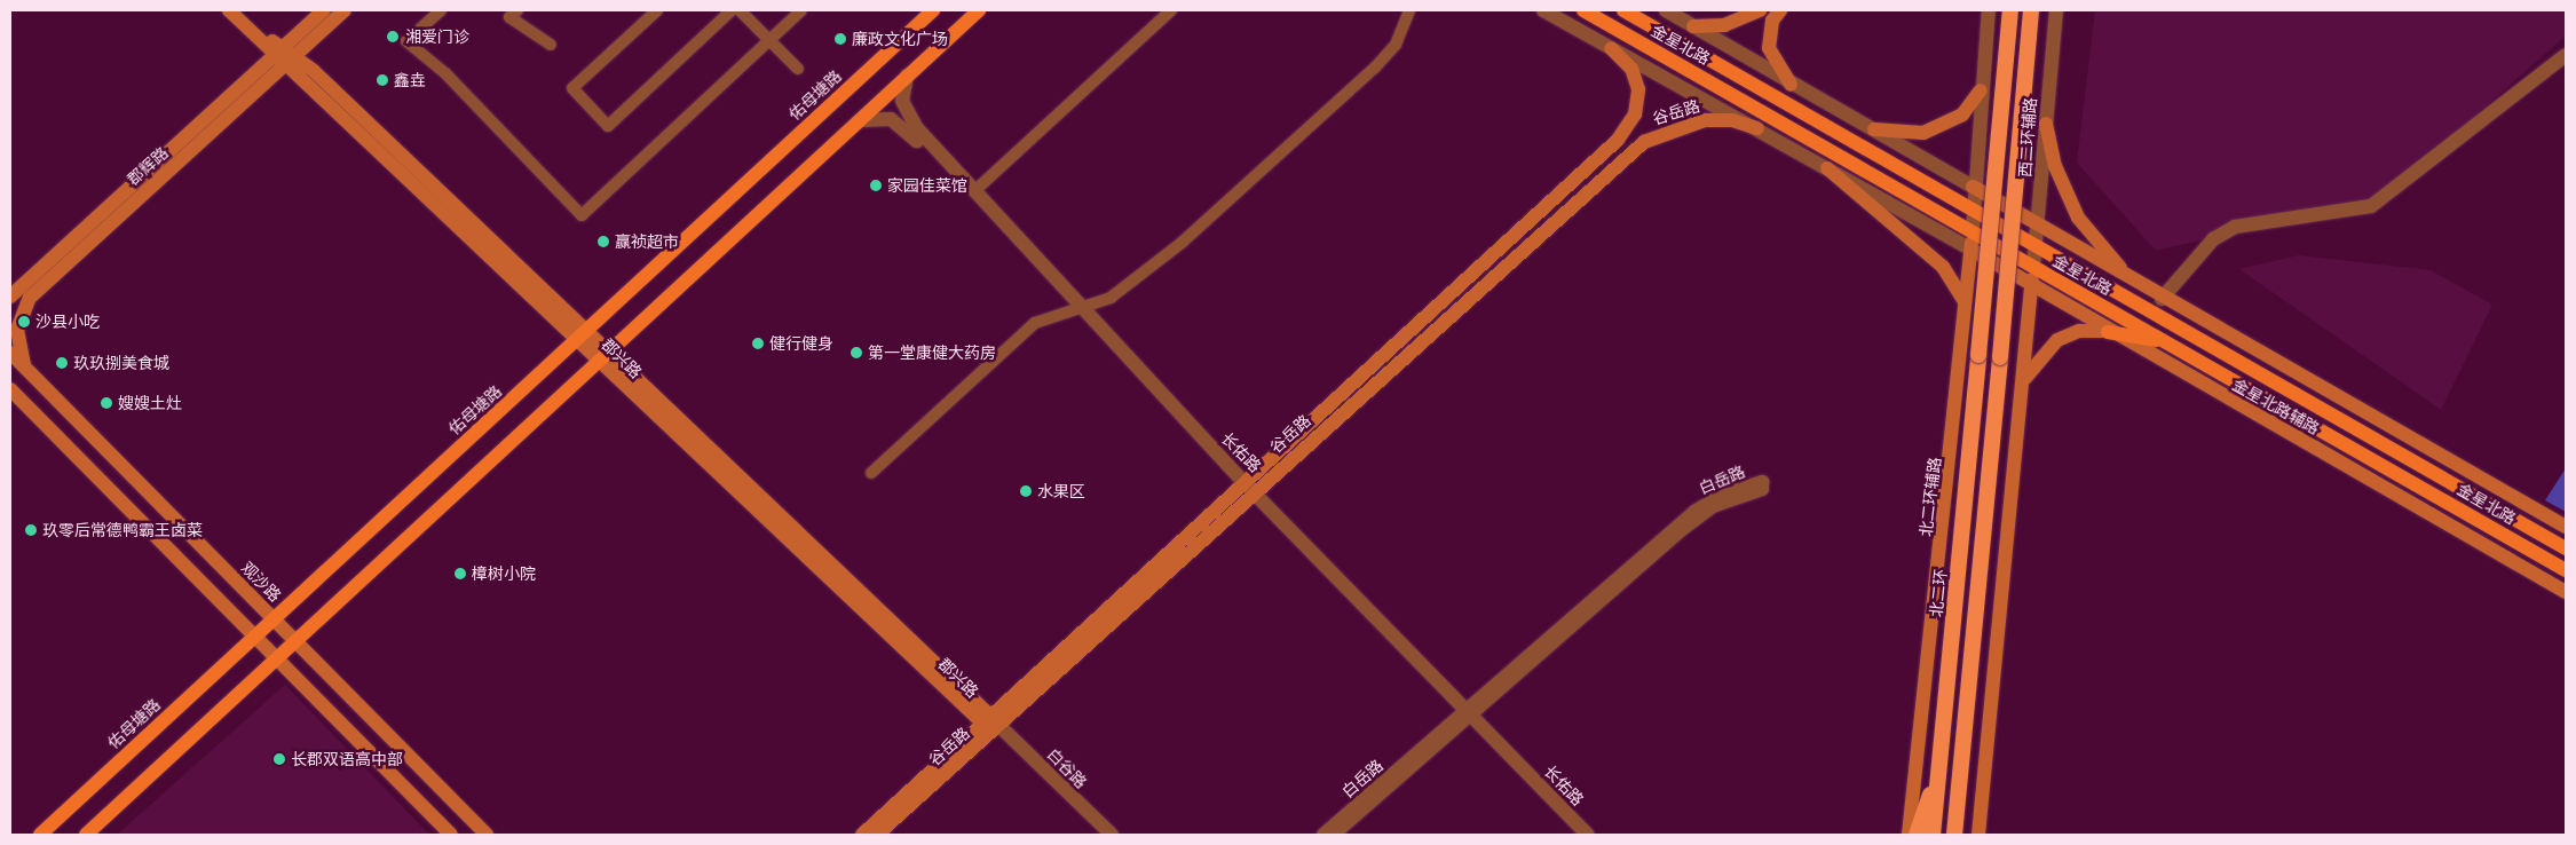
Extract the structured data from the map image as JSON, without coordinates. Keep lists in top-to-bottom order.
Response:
{
  "streets": {
    "highway": ["北二环"],
    "main road": [
      "金星北路",
      "佑母塘路",
      "谷岳路",
      "郡辉路",
      "郡兴路",
      "金星北路辅路",
      "北二环辅路",
      "观沙路"
    ],
    "street": [
      "西二环辅路",
      "长佑路",
      "白岳路",
      "白谷路"
    ]
  },
  "crossings": [
    ["金星北路", "西二环辅路"],
    ["金星北路", "北二环辅路"],
    ["佑母塘路", "郡兴路"],
    ["佑母塘路", "观沙路"],
    ["谷岳路", "郡兴路"],
    ["谷岳路", "长佑路"],
    ["谷岳路", "白谷路"],
    ["郡辉路", "郡兴路"],
    ["郡辉路", "观沙路"],
    ["郡兴路", "白谷路"],
    ["金星北路辅路", "北二环辅路"],
    ["长佑路", "白岳路"]
  ],
  "places": [
    "湘爱门诊",
    "廉政文化广场",
    "鑫垚",
    "家园佳菜馆",
    "赢祯超市",
    "沙县小吃",
    "健行健身",
    "第一堂康健大药房",
    "玖玖捌美食城",
    "嫂嫂土灶",
    "水果区",
    "玖零后常德鸭霸王卤菜",
    "樟树小院",
    "长郡双语高中部"
  ]
}
